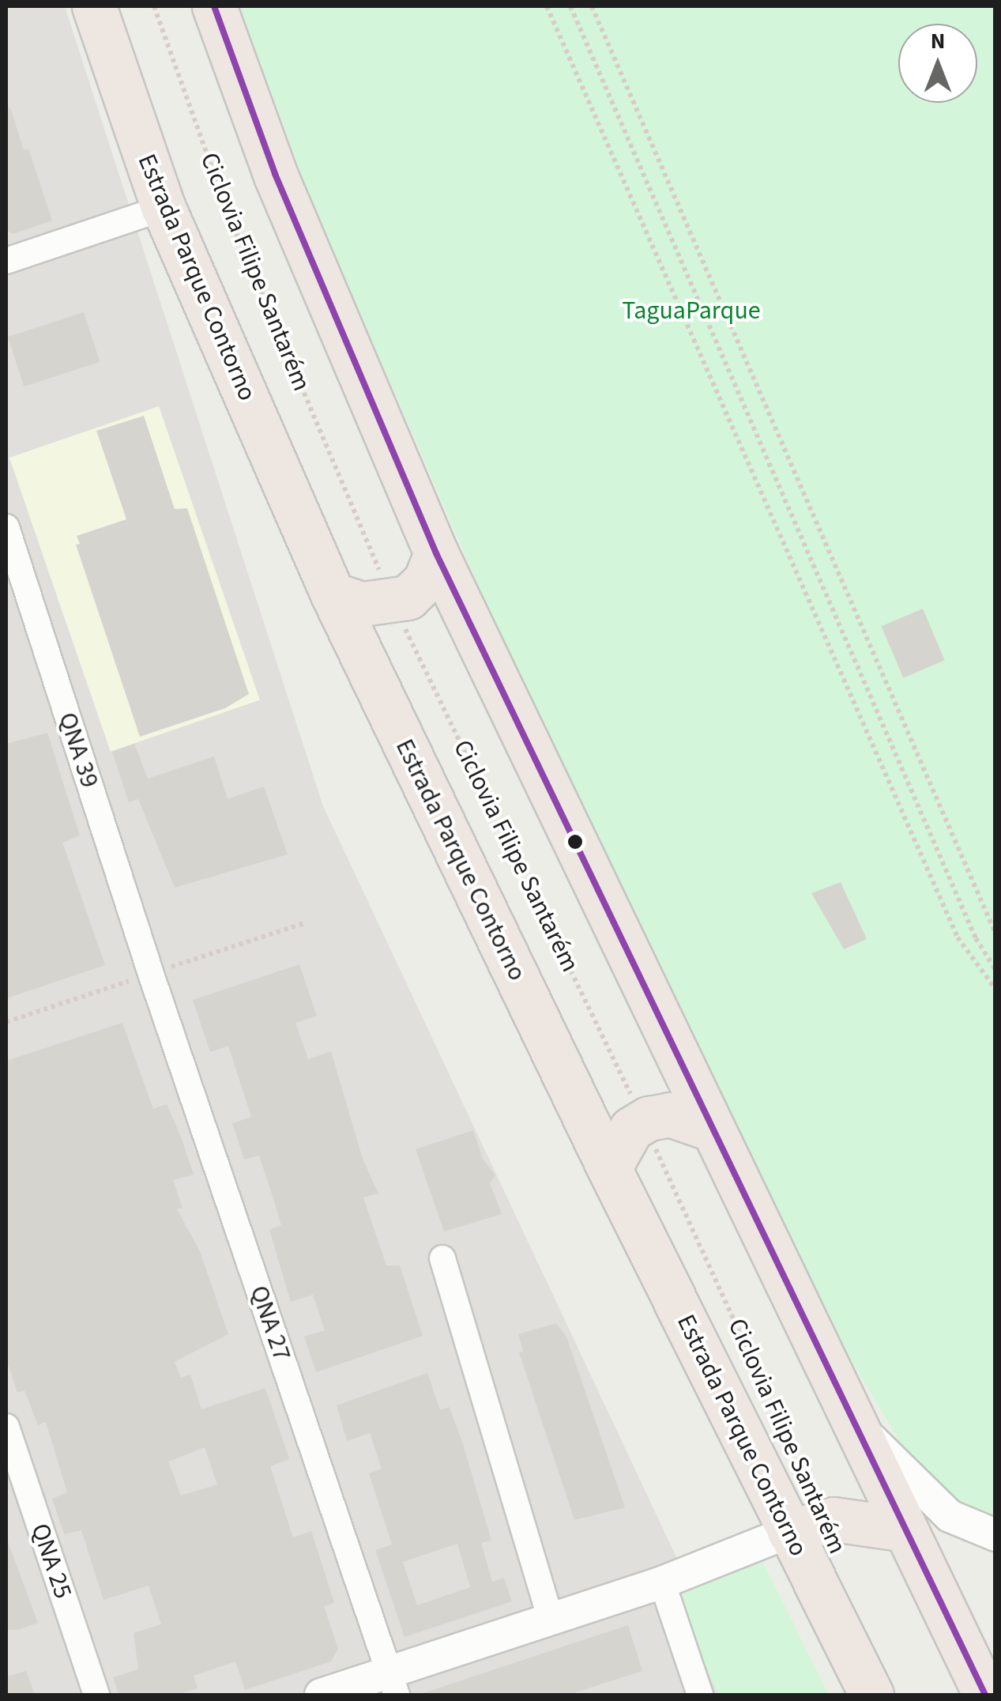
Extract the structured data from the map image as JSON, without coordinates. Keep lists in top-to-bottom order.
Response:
{
  "streets": {
    "highway": ["Estrada Parque Contorno"],
    "street": ["QNA 39", "QNA 27", "QNA 25"],
    "path": ["Ciclovia Filipe Santarém"]
  },
  "crossings": [
    ["Ciclovia Filipe Santarém", "Estrada Parque Contorno"],
    ["QNA 39", "QNA 27"]
  ],
  "parks": ["TaguaParque"],
  "north": "top"
}
